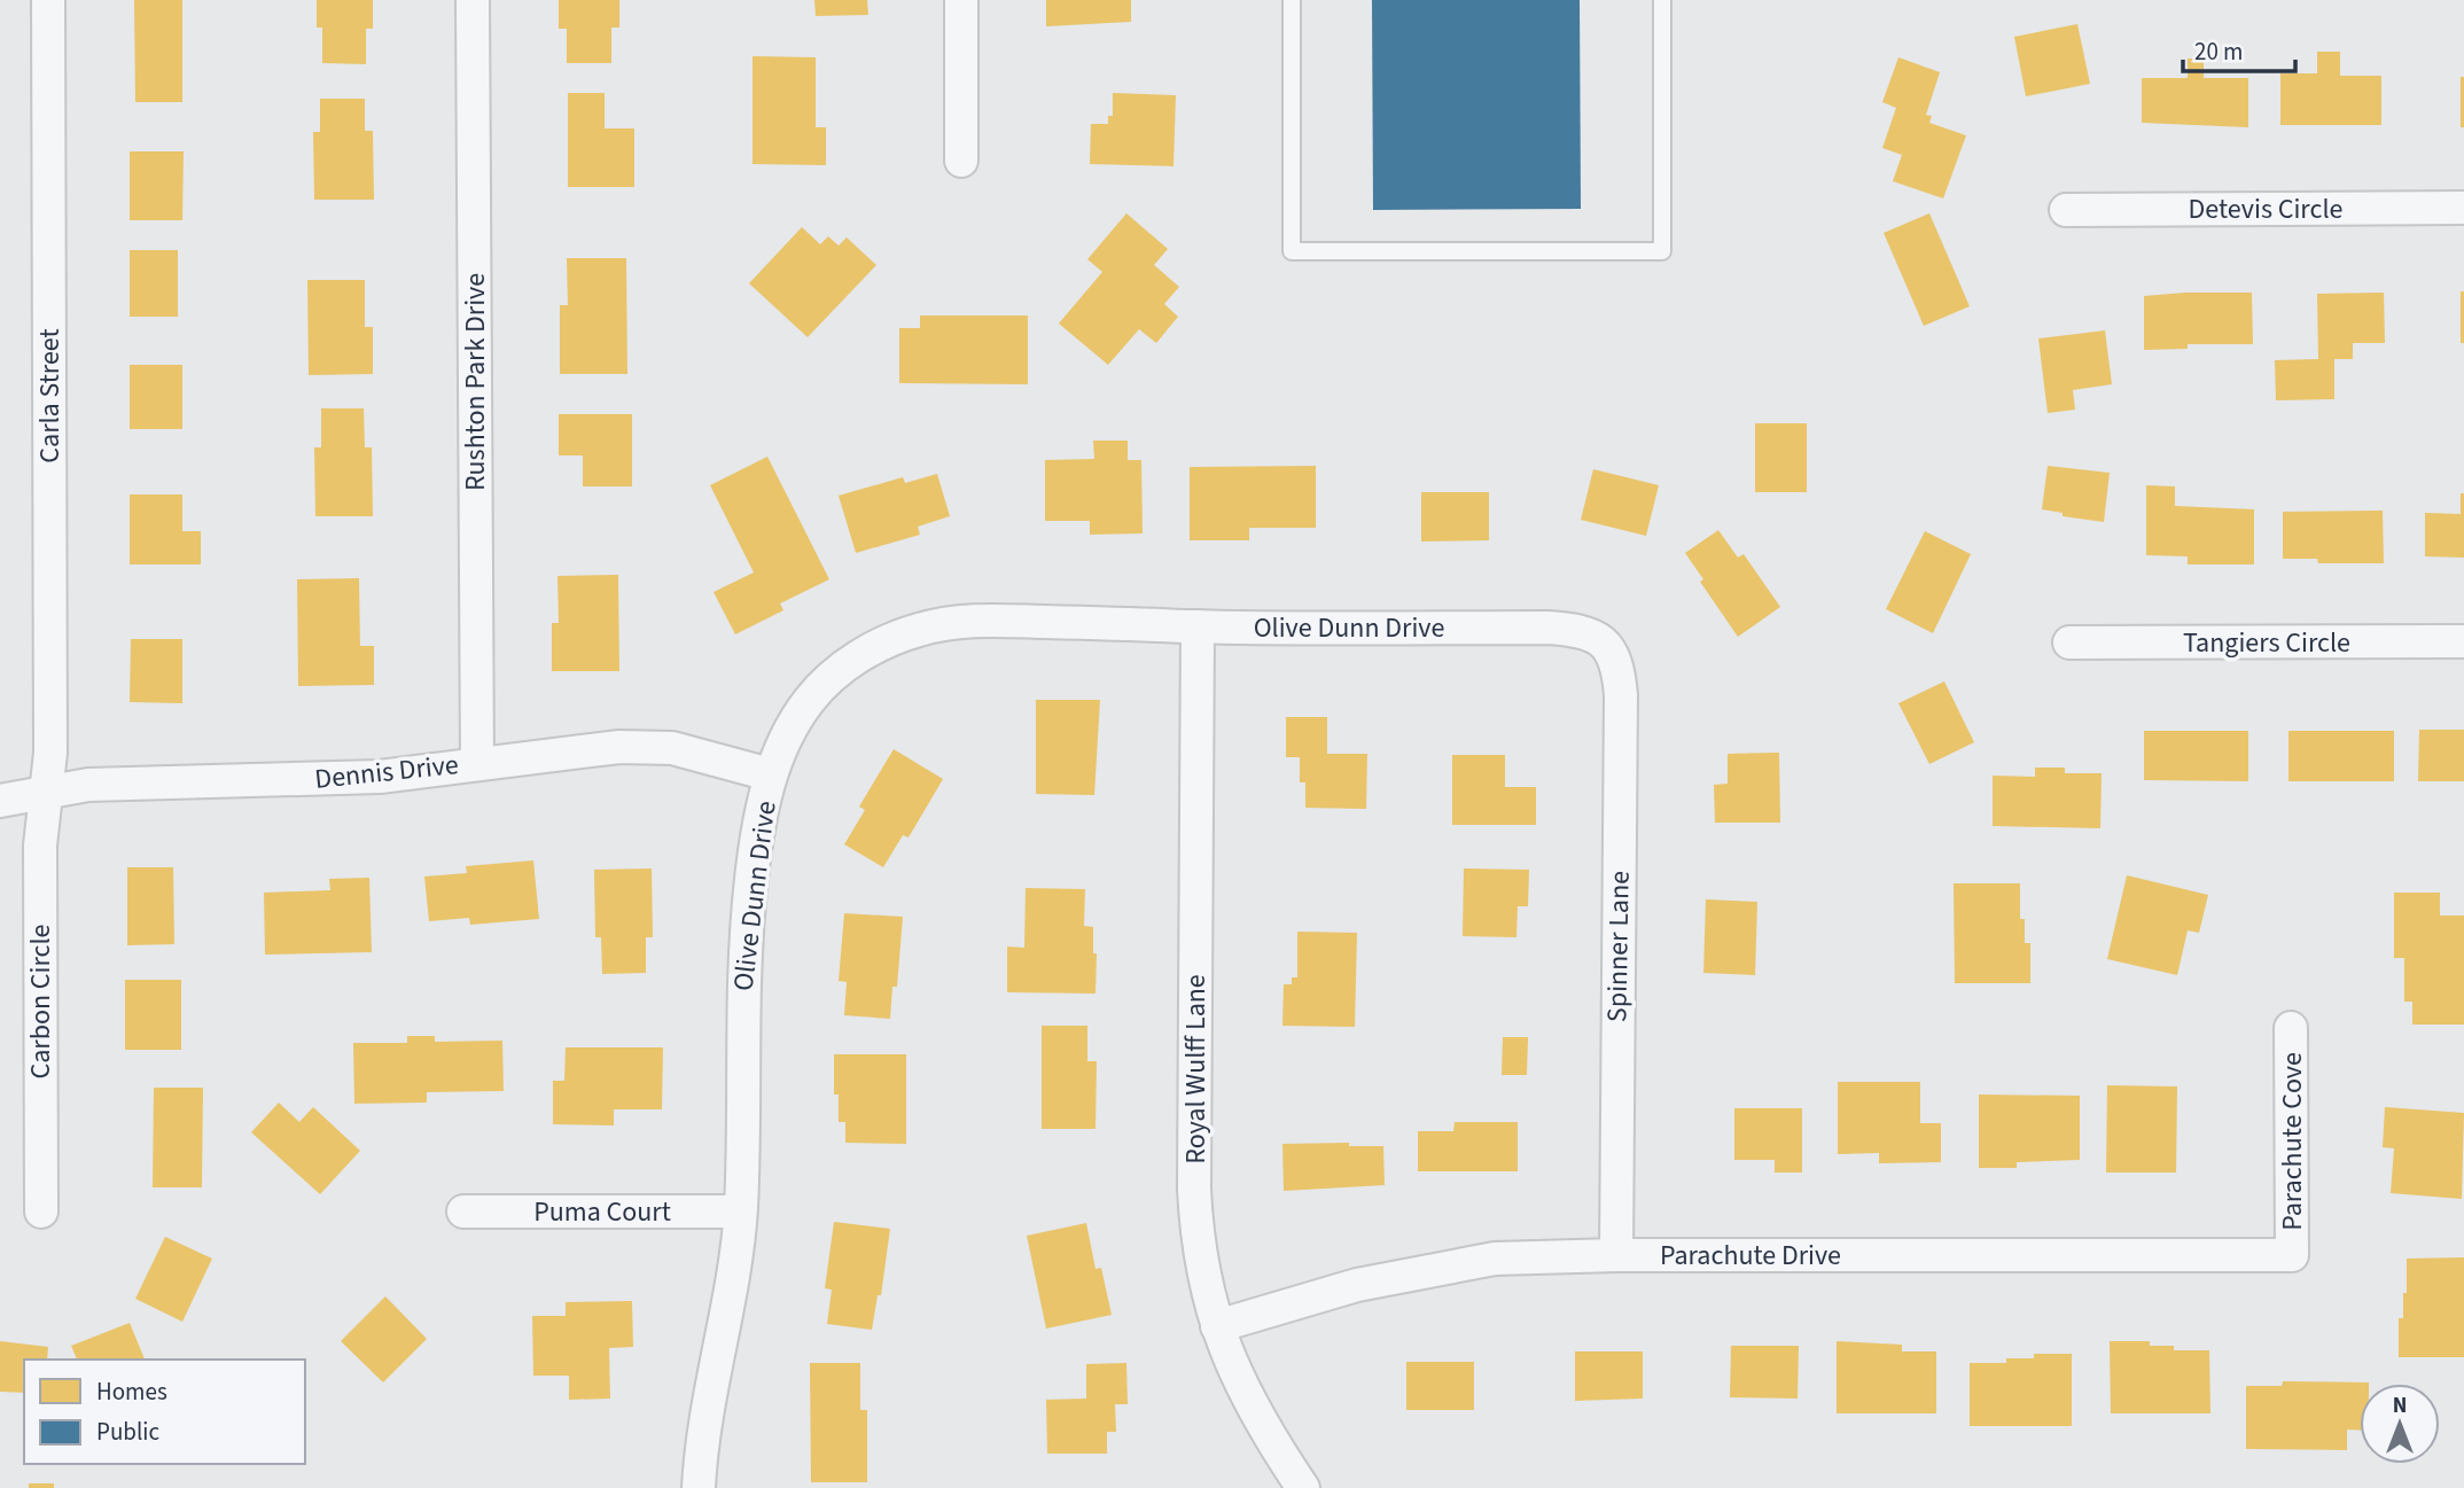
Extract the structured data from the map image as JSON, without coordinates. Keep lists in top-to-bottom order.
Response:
{
  "streets": {
    "street": [
      "Detevis Circle",
      "Rushton Park Drive",
      "Carla Street",
      "Olive Dunn Drive",
      "Tangiers Circle",
      "Dennis Drive",
      "Spinner Lane",
      "Carbon Circle",
      "Royal Wulff Lane",
      "Parachute Cove",
      "Puma Court",
      "Parachute Drive"
    ]
  },
  "crossings": [
    ["Rushton Park Drive", "Dennis Drive"],
    ["Carla Street", "Dennis Drive"],
    ["Carla Street", "Carbon Circle"],
    ["Olive Dunn Drive", "Dennis Drive"],
    ["Olive Dunn Drive", "Spinner Lane"],
    ["Olive Dunn Drive", "Royal Wulff Lane"],
    ["Olive Dunn Drive", "Puma Court"],
    ["Dennis Drive", "Carbon Circle"],
    ["Spinner Lane", "Parachute Drive"],
    ["Royal Wulff Lane", "Parachute Drive"],
    ["Parachute Cove", "Parachute Drive"]
  ],
  "legend": ["Homes", "Public"],
  "scale_bar": "20 m",
  "north": "top"
}
